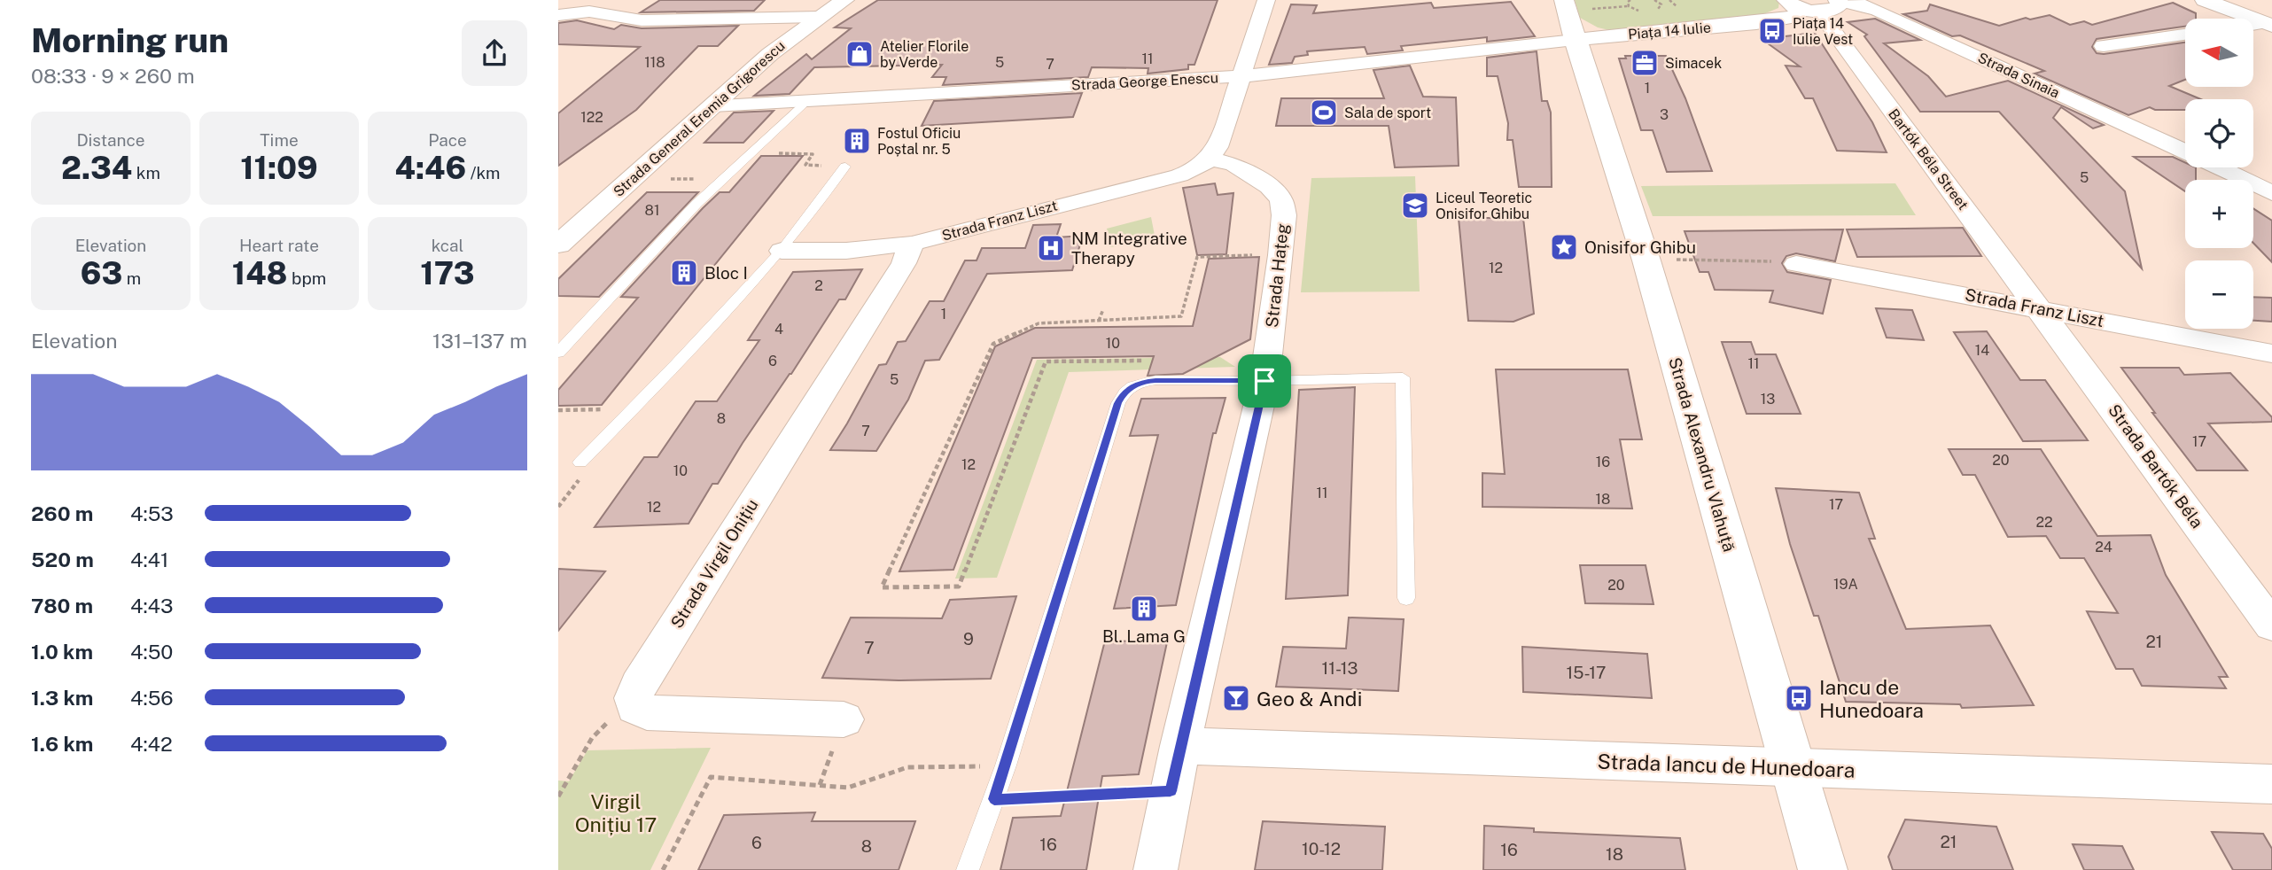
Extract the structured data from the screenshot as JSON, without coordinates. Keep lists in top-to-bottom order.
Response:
{
  "streets": {
    "main road": ["Piața 14 Iulie", "Strada General Eremia Grigorescu", "Strada Alexandru Vlahuță"],
    "street": [
      "Strada Sinaia",
      "Strada George Enescu",
      "Bartók Béla Street",
      "Strada Franz Liszt",
      "Strada Hațeg",
      "Strada Bartók Béla",
      "Strada Virgil Onițiu",
      "Strada Iancu de Hunedoara"
    ]
  },
  "crossings": [
    ["Piața 14 Iulie", "Strada Sinaia"],
    ["Piața 14 Iulie", "Strada George Enescu"],
    ["Piața 14 Iulie", "Bartók Béla Street"],
    ["Piața 14 Iulie", "Strada Alexandru Vlahuță"],
    ["Strada Sinaia", "Bartók Béla Street"],
    ["Strada George Enescu", "Strada General Eremia Grigorescu"],
    ["Strada George Enescu", "Strada Alexandru Vlahuță"],
    ["Bartók Béla Street", "Strada Franz Liszt"],
    ["Bartók Béla Street", "Strada Bartók Béla"],
    ["Strada Franz Liszt", "Strada Hațeg"],
    ["Strada Franz Liszt", "Strada Bartók Béla"],
    ["Strada Franz Liszt", "Strada Virgil Onițiu"],
    ["Strada Hațeg", "Strada Iancu de Hunedoara"],
    ["Strada Alexandru Vlahuță", "Strada Iancu de Hunedoara"]
  ],
  "parks": ["Virgil Onițiu 17"],
  "places": {
    "bus stop": ["Piața 14 Iulie Vest", "Iancu de Hunedoara"],
    "shop": ["Atelier Florile by Verde"],
    "office": ["Simacek"],
    "sports": ["Sala de sport"],
    "building": ["Fostul Oficiu Poștal nr. 5", "Bloc I", "Bl. Lama G"],
    "school or university": ["Liceul Teoretic Onisifor Ghibu"],
    "place": ["Onisifor Ghibu"],
    "hospital": ["NM Integrative Therapy"],
    "bar": ["Geo & Andi"]
  },
  "house_numbers": [
    "11",
    "118",
    "5",
    "7",
    "1",
    "3",
    "122",
    "5",
    "81",
    "12",
    "2",
    "1",
    "4",
    "10",
    "14",
    "6",
    "11",
    "5",
    "13",
    "8",
    "7",
    "17",
    "20",
    "16",
    "12",
    "10",
    "11",
    "18",
    "17",
    "12",
    "22",
    "24",
    "19A",
    "20",
    "9",
    "21",
    "7",
    "11-13",
    "15-17",
    "21",
    "6",
    "16",
    "8",
    "10-12",
    "16",
    "18"
  ],
  "north": "left",
  "page": {
    "heading": ["Morning run", "08:33 · 9 × 260 m"],
    "map_buttons": ["+", "−"],
    "stats": [
      ["Distance", "2.34 km"],
      ["Time", "11:09"],
      ["Pace", "4:46 /km"],
      ["Elevation", "63 m"],
      ["Heart rate", "148 bpm"],
      ["kcal", "173"]
    ],
    "chart": ["Elevation", "131–137 m"],
    "list": [
      {
        "name": "260 m",
        "note": "4:53"
      },
      {
        "name": "520 m",
        "note": "4:41"
      },
      {
        "name": "780 m",
        "note": "4:43"
      },
      {
        "name": "1.0 km",
        "note": "4:50"
      },
      {
        "name": "1.3 km",
        "note": "4:56"
      },
      {
        "name": "1.6 km",
        "note": "4:42"
      }
    ]
  }
}
